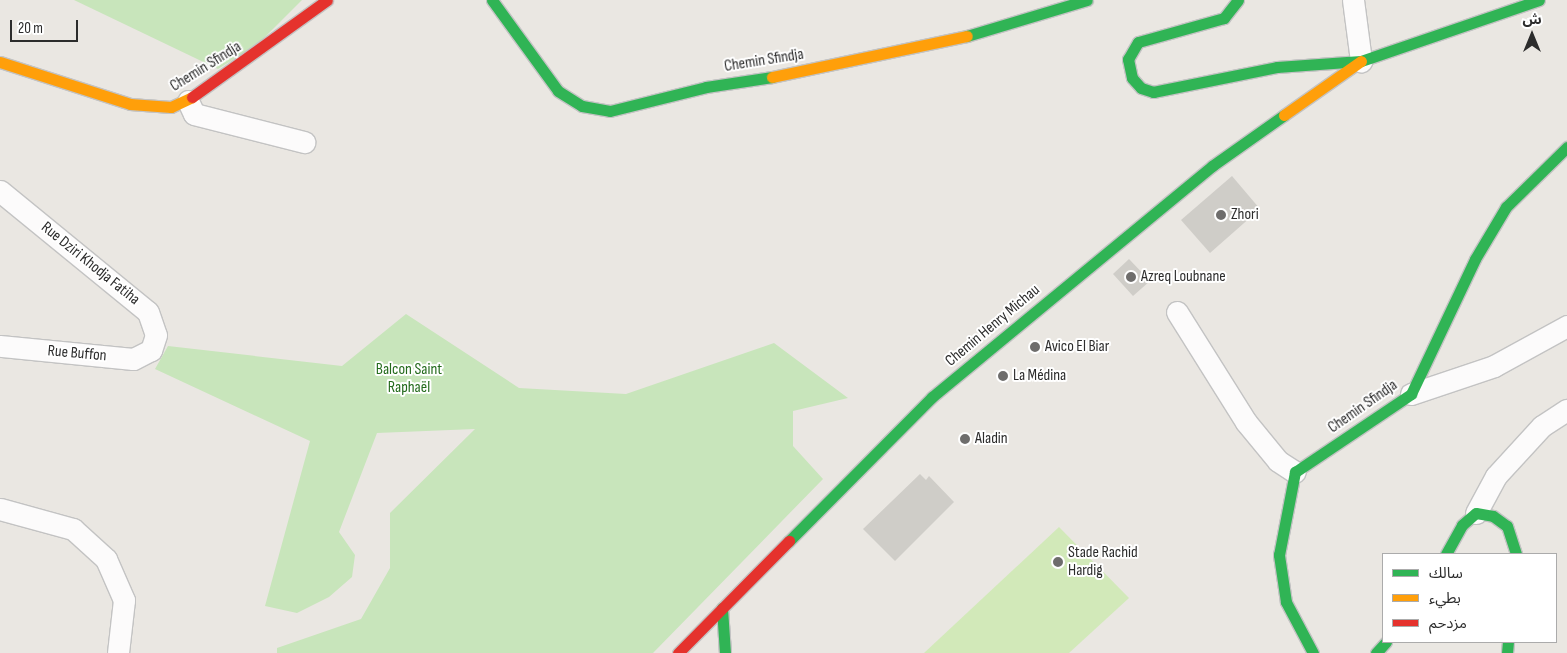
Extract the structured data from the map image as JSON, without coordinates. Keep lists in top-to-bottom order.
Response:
{
  "streets": {
    "street": [
      "Chemin Sfindja",
      "Rue Dziri Khodja Fatiha",
      "Chemin Henry Michau",
      "Rue Buffon"
    ]
  },
  "crossings": [
    ["Rue Dziri Khodja Fatiha", "Rue Buffon"]
  ],
  "parks": ["Balcon Saint Raphaël"],
  "places": [
    "Zhori",
    "Azreq Loubnane",
    "Avico El Biar",
    "La Médina",
    "Aladin",
    "Stade Rachid Hardig"
  ],
  "legend": ["سالك", "بطيء", "مزدحم"],
  "scale_bar": "20 m",
  "north": "top"
}
